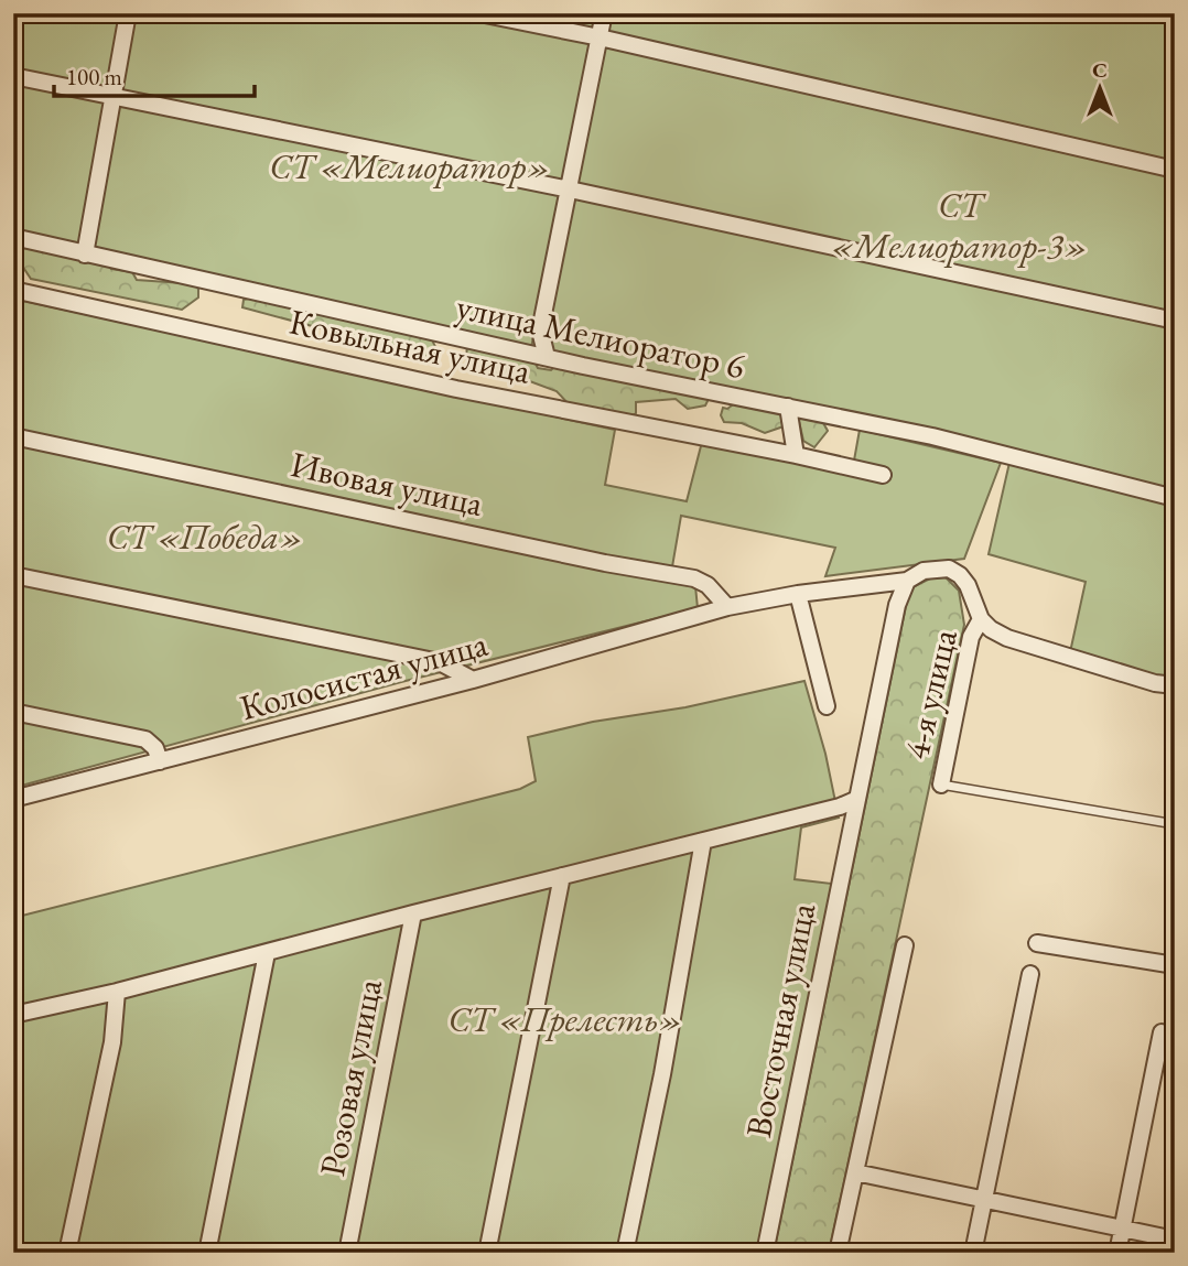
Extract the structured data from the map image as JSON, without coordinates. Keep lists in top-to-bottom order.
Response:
{
  "streets": {
    "street": [
      "улица Мелиоратор 6",
      "Ковыльная улица",
      "Ивовая улица",
      "Колосистая улица",
      "4-я улица",
      "Восточная улица",
      "Розовая улица"
    ]
  },
  "crossings": [
    ["Ивовая улица", "Колосистая улица"],
    ["Колосистая улица", "4-я улица"],
    ["Колосистая улица", "Восточная улица"]
  ],
  "parks": [
    "СТ «Мелиоратор»",
    "СТ «Мелиоратор-3»",
    "СТ «Победа»",
    "СТ «Прелесть»"
  ],
  "scale_bar": "100 m",
  "north": "top"
}
